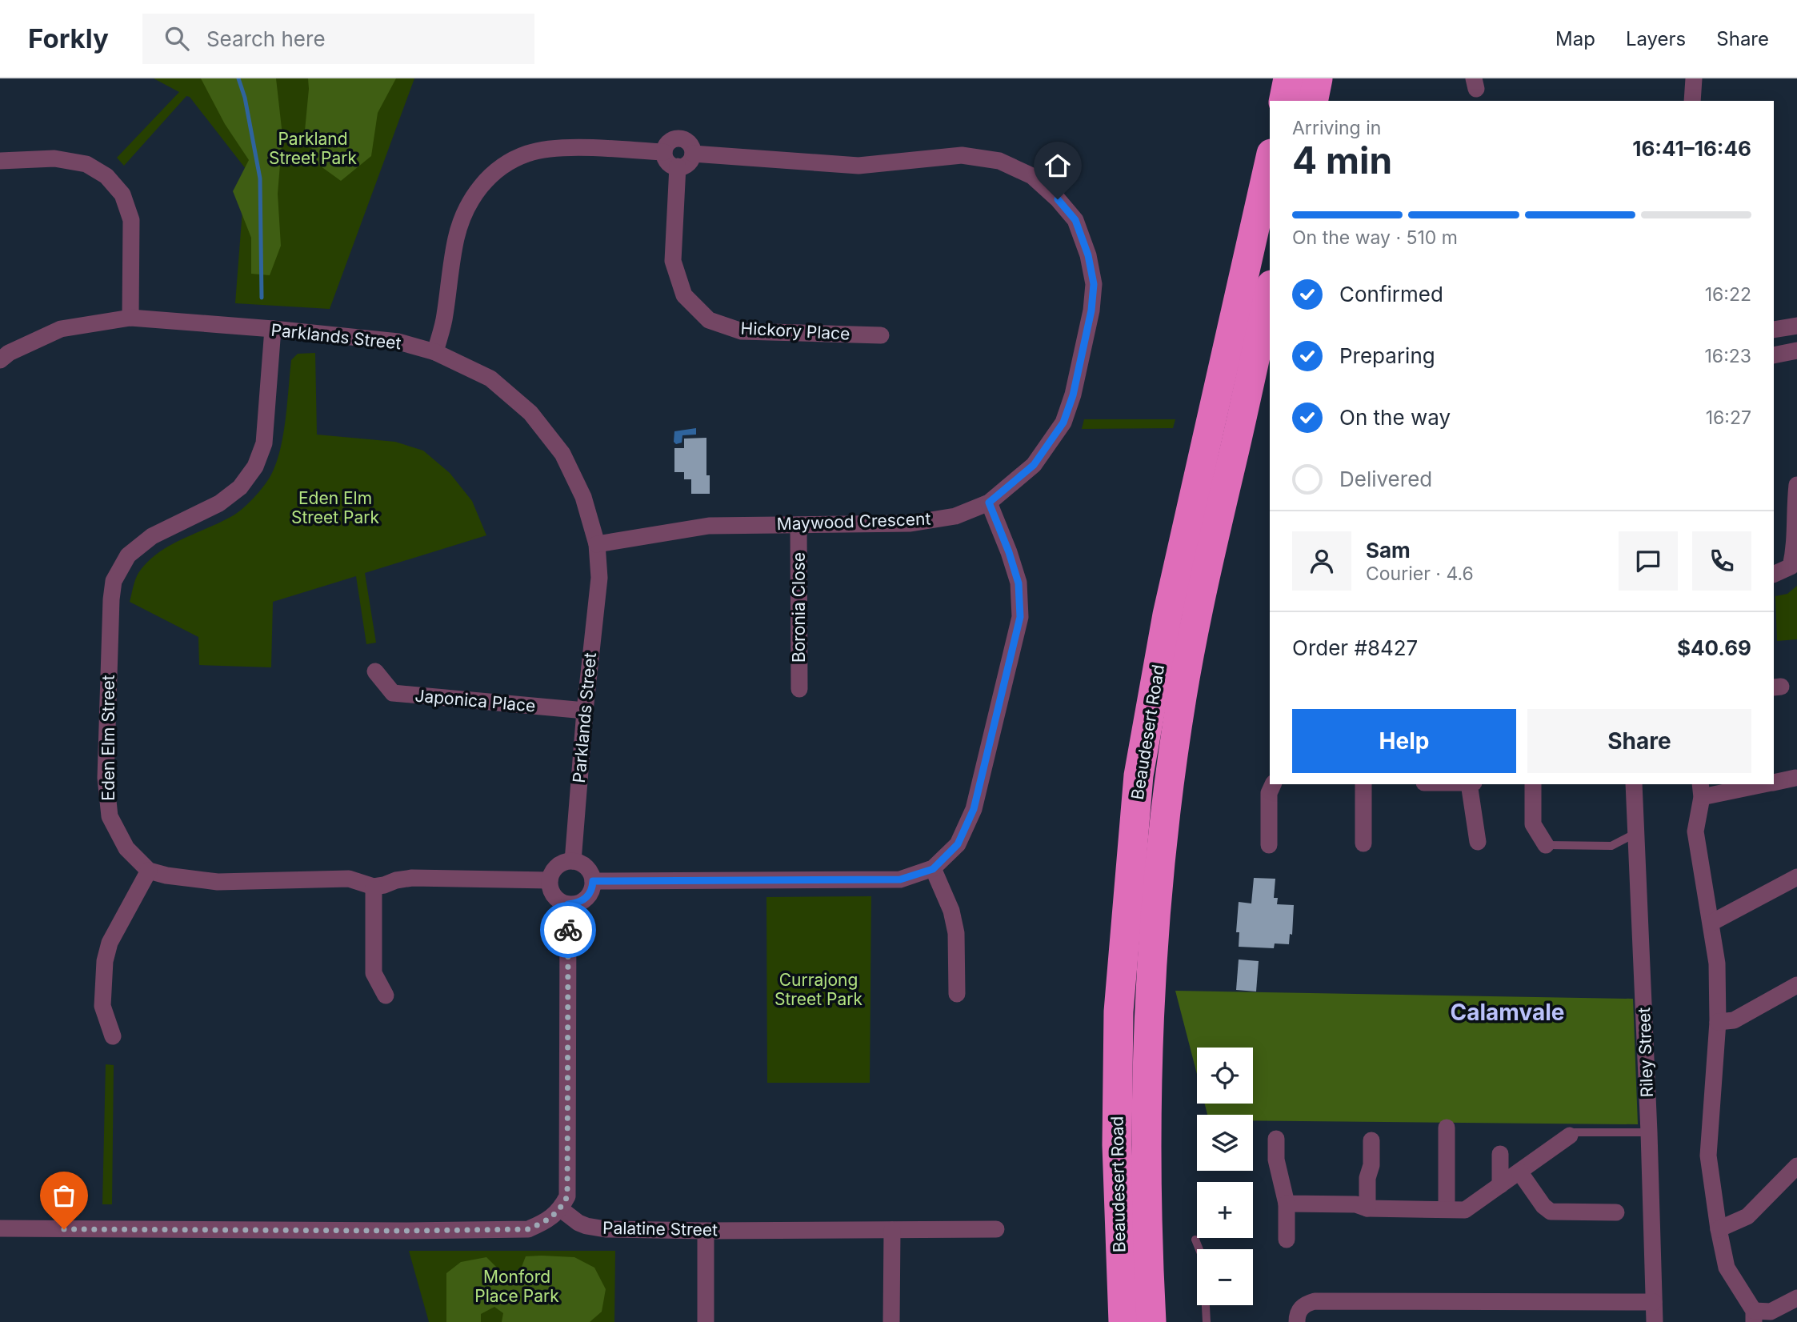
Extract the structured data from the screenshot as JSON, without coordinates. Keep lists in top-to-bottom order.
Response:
{
  "streets": {
    "highway": ["Beaudesert Road"],
    "street": [
      "Hickory Place",
      "Parklands Street",
      "Maywood Crescent",
      "Boronia Close",
      "Japonica Place",
      "Eden Elm Street",
      "Riley Street",
      "Palatine Street"
    ]
  },
  "crossings": [
    ["Hickory Place", "Maywood Crescent"],
    ["Parklands Street", "Maywood Crescent"],
    ["Parklands Street", "Japonica Place"],
    ["Parklands Street", "Eden Elm Street"],
    ["Maywood Crescent", "Boronia Close"]
  ],
  "districts": ["Calamvale"],
  "parks": [
    "Parkland Street Park",
    "Eden Elm Street Park",
    "Currajong Street Park",
    "Monford Place Park"
  ],
  "page": {
    "header": "Forkly",
    "search": "Search here",
    "nav": ["Map", "Layers", "Share"],
    "heading": ["4 min", "Arriving in", "16:41–16:46"],
    "panel": [
      "Sam",
      "Courier · 4.6",
      "Order #8427",
      "$40.69"
    ],
    "bar": "On the way · 510 m",
    "list": [
      ["Confirmed", "16:22"],
      ["Preparing", "16:23"],
      ["On the way", "16:27"],
      "Delivered"
    ],
    "buttons": ["Help", "Share"],
    "map_buttons": ["+", "−"]
  }
}
